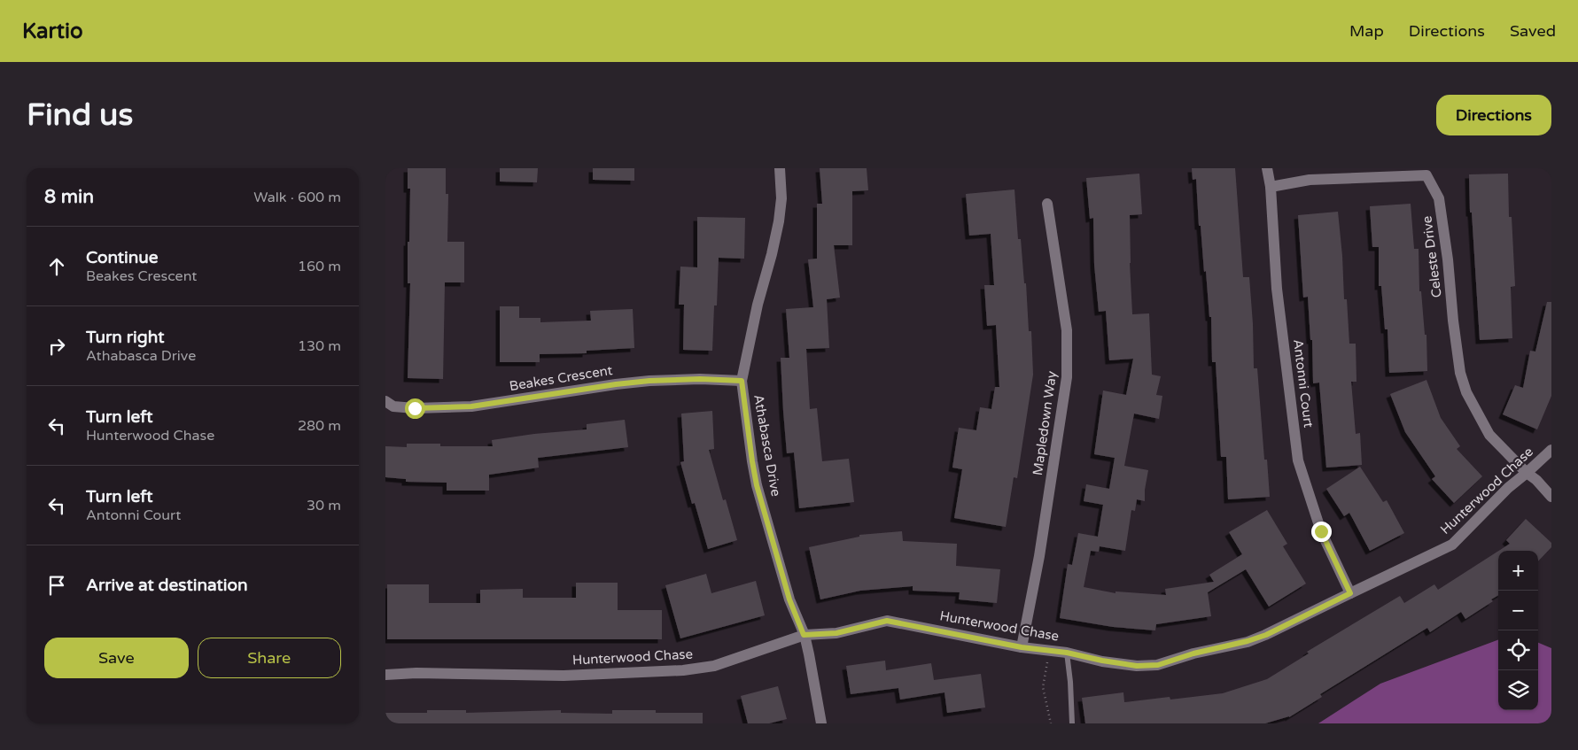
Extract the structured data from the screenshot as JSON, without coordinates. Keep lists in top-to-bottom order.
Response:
{
  "streets": {
    "street": [
      "Celeste Drive",
      "Beakes Crescent",
      "Antonni Court",
      "Mapledown Way",
      "Athabasca Drive",
      "Hunterwood Chase"
    ]
  },
  "crossings": [
    ["Celeste Drive", "Antonni Court"],
    ["Celeste Drive", "Hunterwood Chase"],
    ["Beakes Crescent", "Athabasca Drive"],
    ["Antonni Court", "Hunterwood Chase"],
    ["Mapledown Way", "Hunterwood Chase"],
    ["Athabasca Drive", "Hunterwood Chase"]
  ],
  "page": {
    "header": "Kartio",
    "nav": ["Map", "Directions", "Saved"],
    "buttons": [
      "Directions",
      ["Save", "Share"]
    ],
    "title": "Find us",
    "heading": ["8 min", "Walk · 600 m"],
    "list": [
      ["Continue", "Beakes Crescent", "160 m"],
      ["Turn right", "Athabasca Drive", "130 m"],
      ["Turn left", "Hunterwood Chase", "280 m"],
      ["Turn left", "Antonni Court", "30 m"],
      "Arrive at destination"
    ],
    "map_buttons": ["+", "−"]
  }
}
